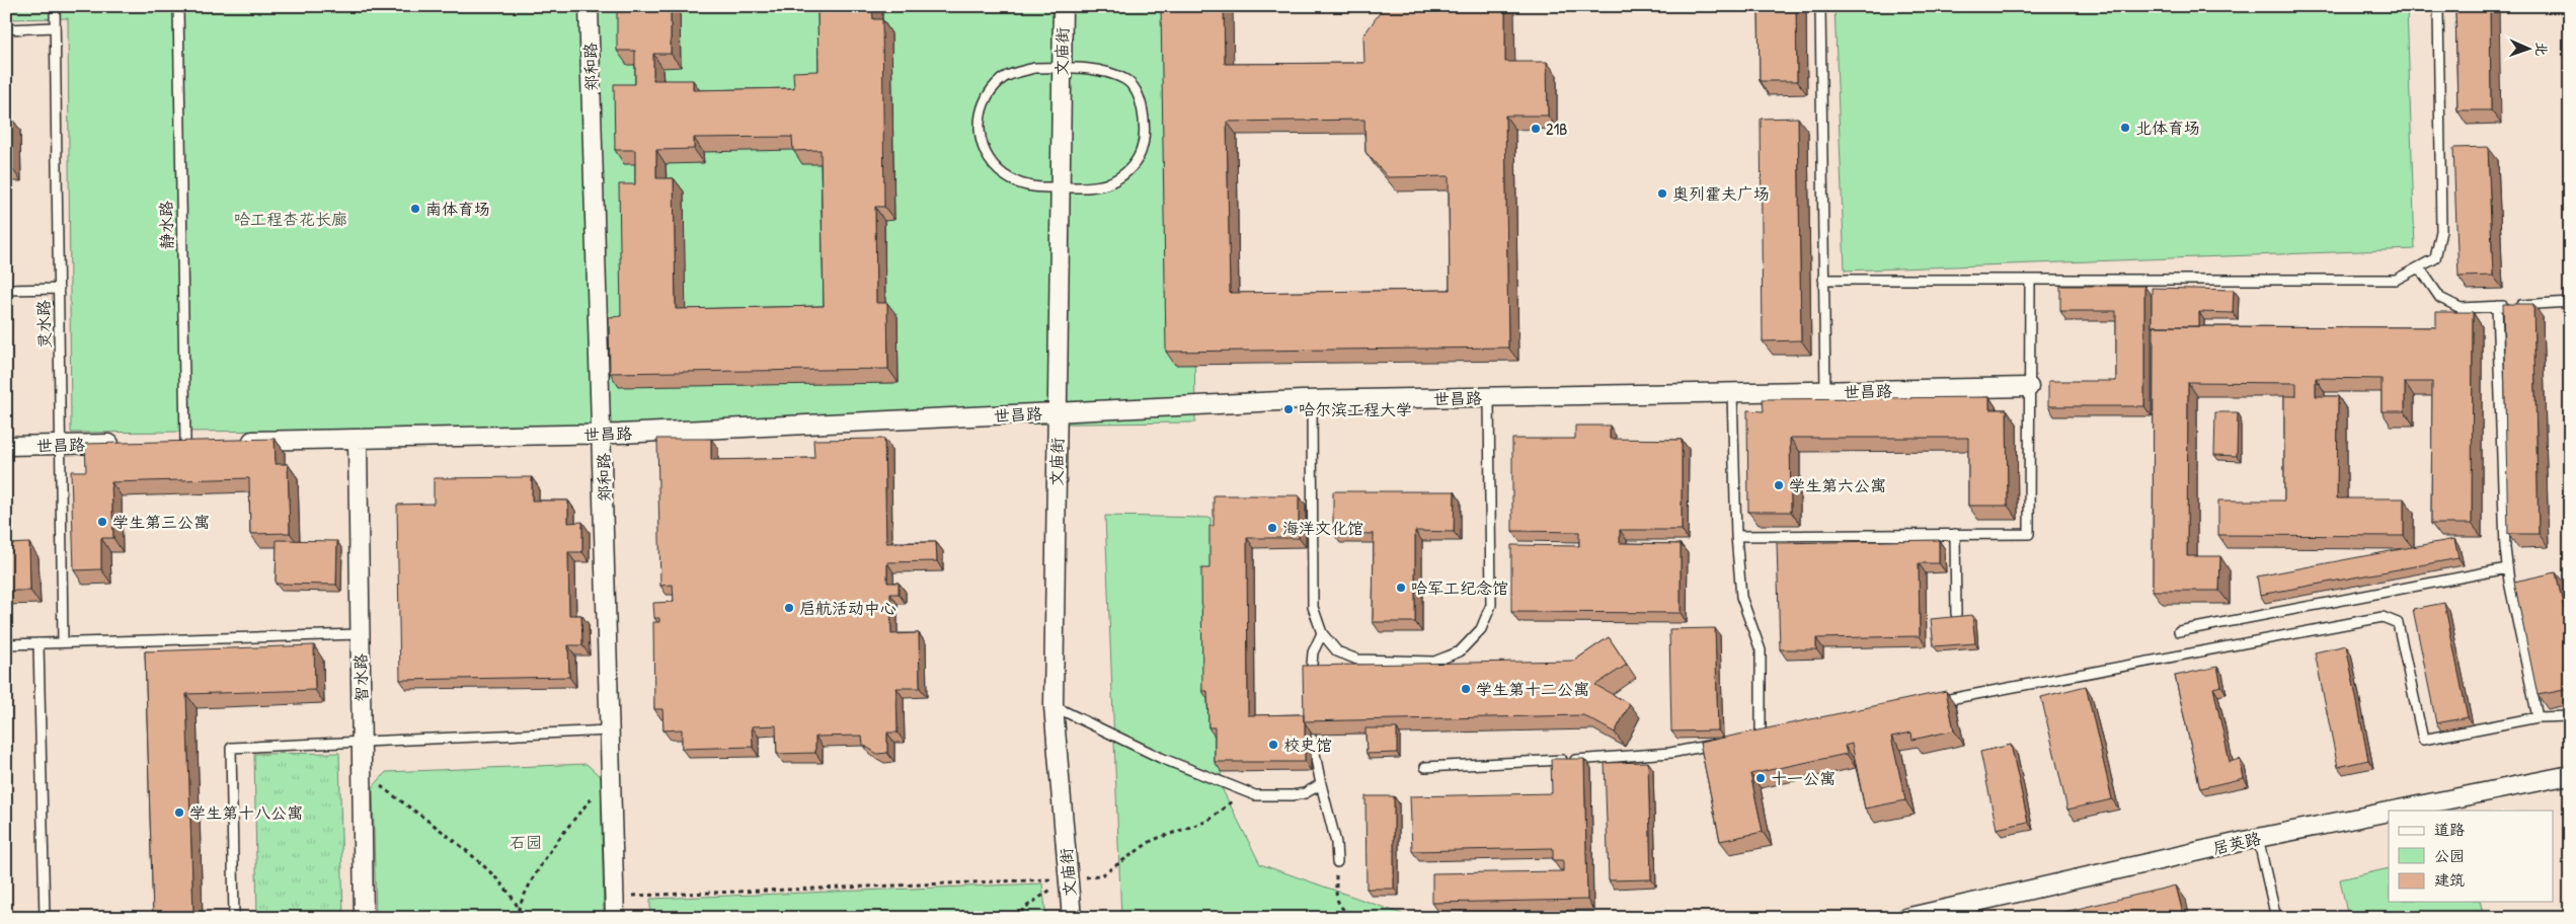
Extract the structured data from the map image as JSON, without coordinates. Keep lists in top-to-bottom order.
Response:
{
  "streets": {
    "street": [
      "文庙街",
      "郑和路",
      "世昌路",
      "智水路",
      "居英路"
    ],
    "lane": ["静水路", "灵水路"]
  },
  "crossings": [
    ["文庙街", "世昌路"],
    ["郑和路", "世昌路"],
    ["灵水路", "世昌路"],
    ["世昌路", "智水路"]
  ],
  "parks": ["哈工程杏花长廊", "石园"],
  "places": [
    "北体育场",
    "21B",
    "奥列霍夫广场",
    "南体育场",
    "哈尔滨工程大学",
    "学生第六公寓",
    "学生第三公寓",
    "海洋文化馆",
    "哈军工纪念馆",
    "启航活动中心",
    "学生第十二公寓",
    "校史馆",
    "十一公寓",
    "学生第十八公寓"
  ],
  "legend": ["道路", "公园", "建筑"],
  "north": "right"
}
